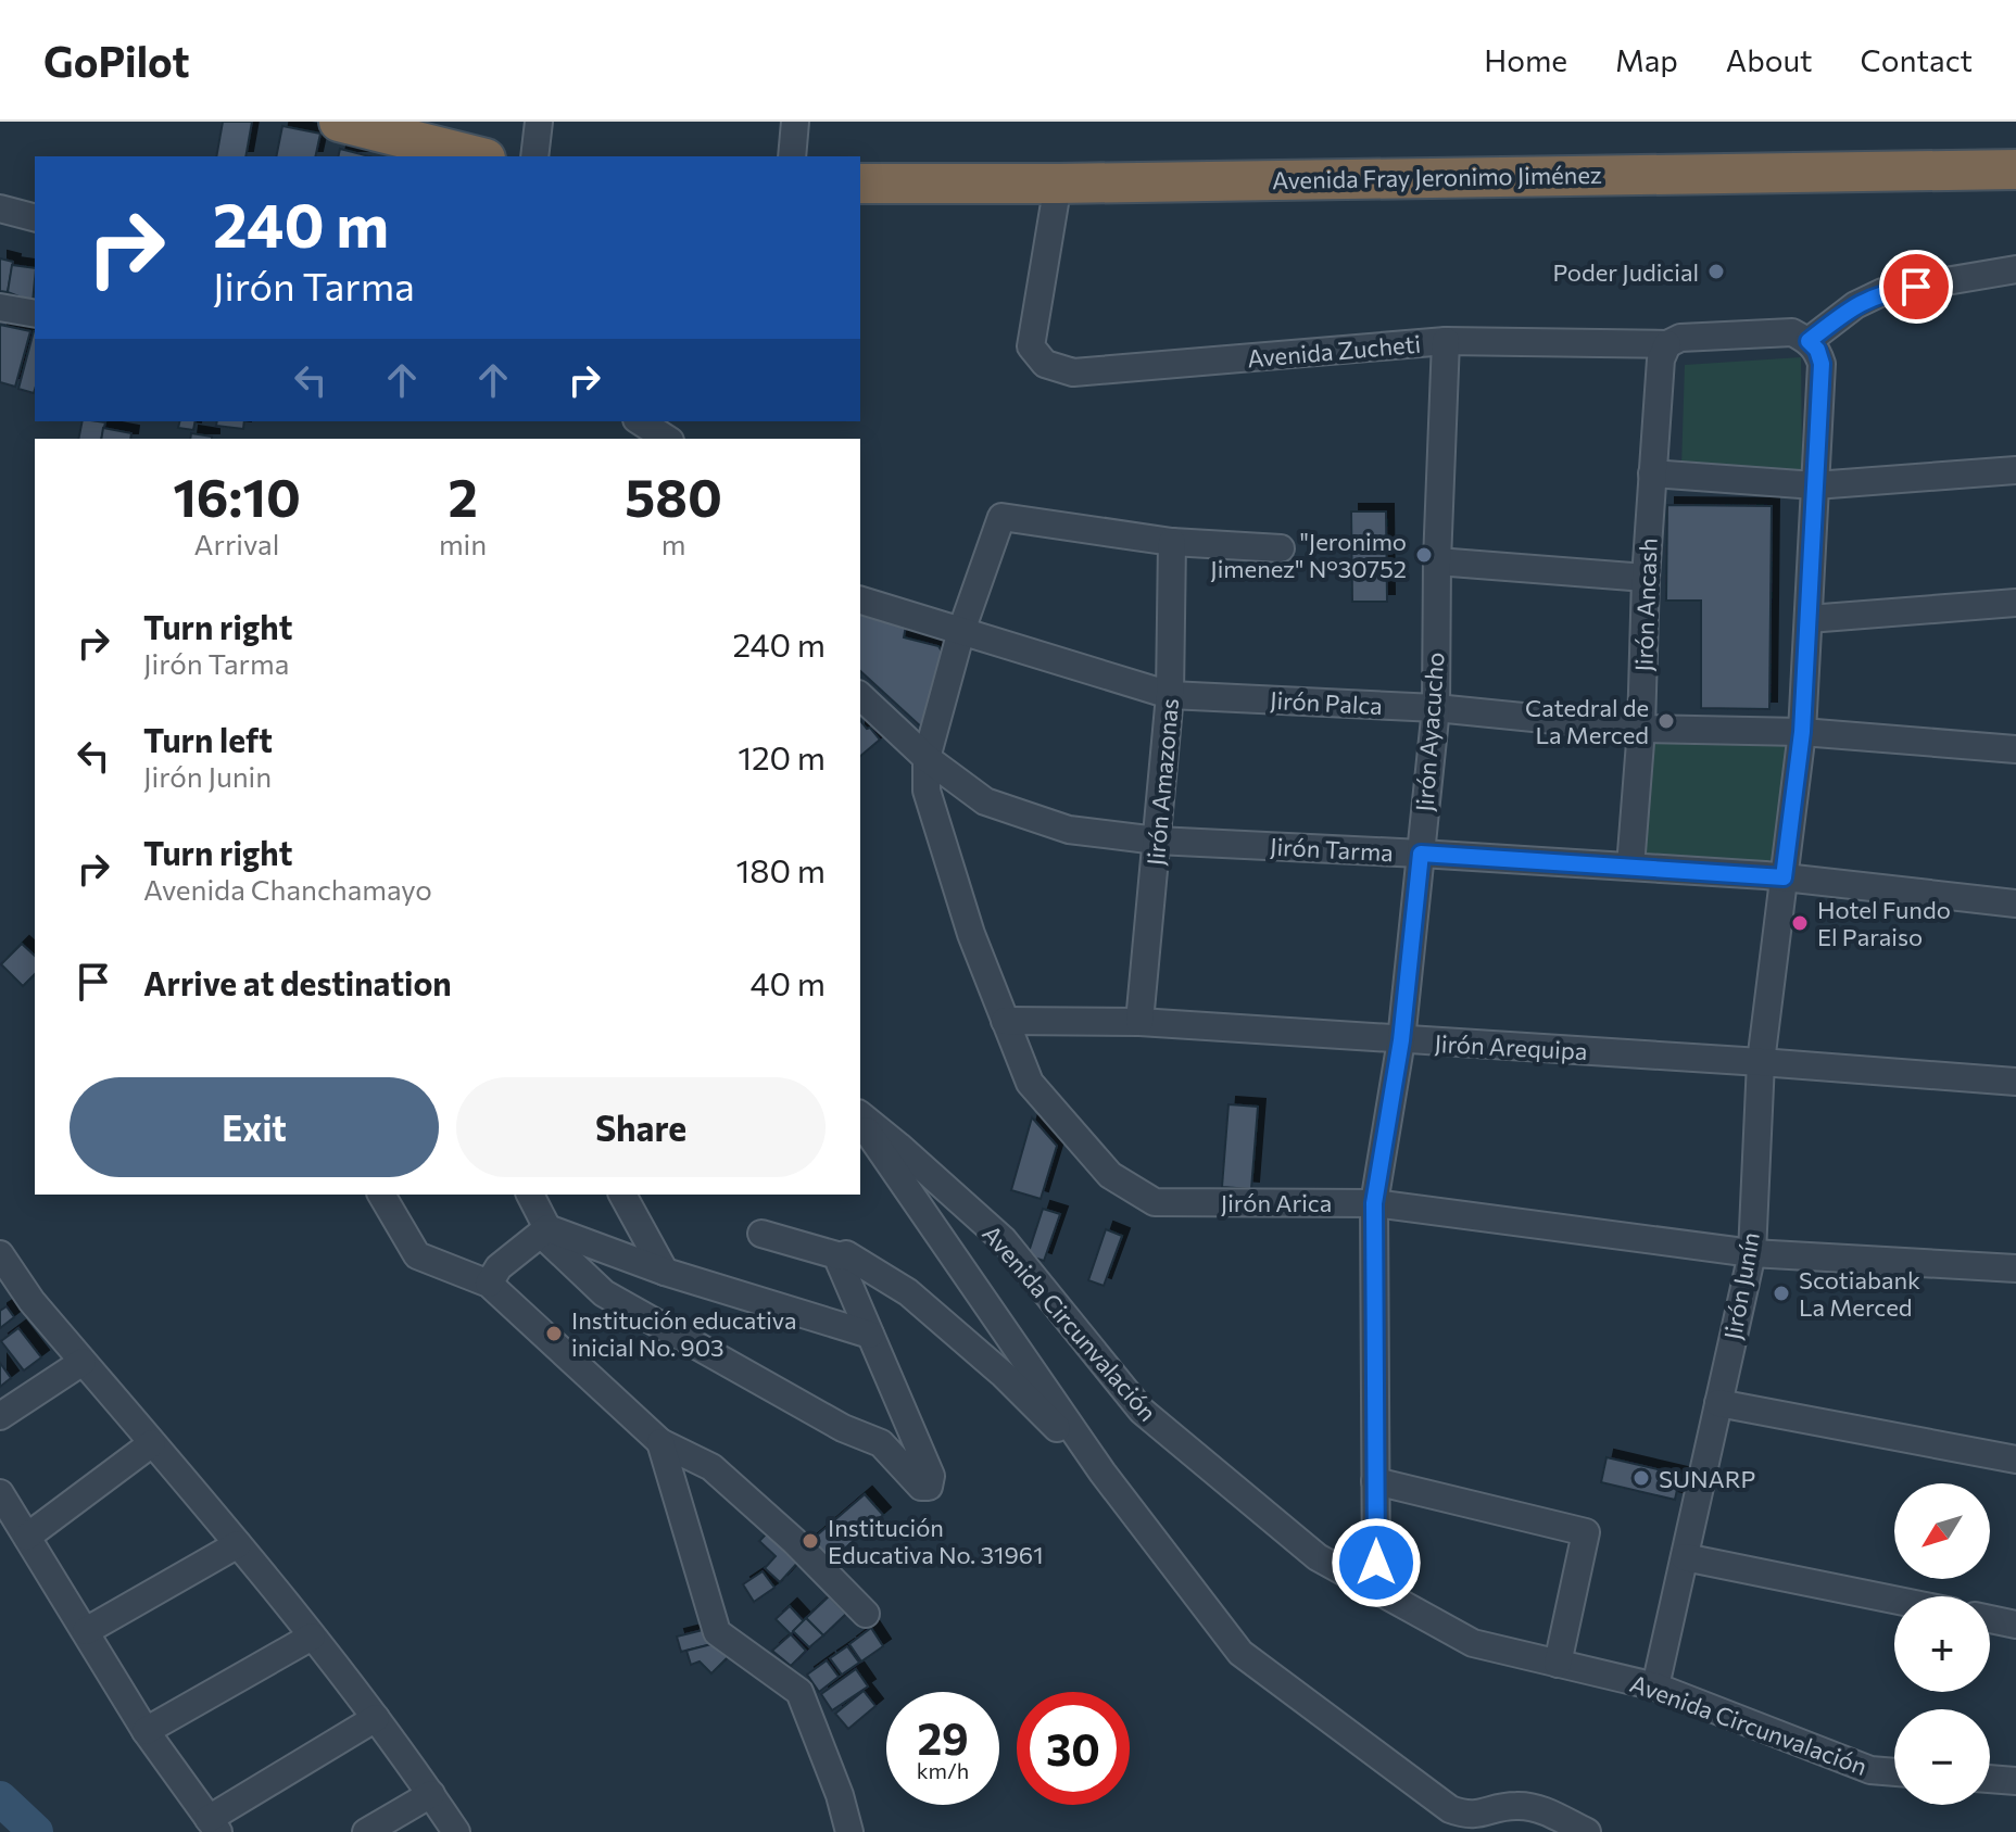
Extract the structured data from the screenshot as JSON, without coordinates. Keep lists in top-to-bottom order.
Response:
{
  "streets": {
    "highway": ["Avenida Fray Jeronimo Jiménez"],
    "street": [
      "Avenida Zucheti",
      "Jirón Ancash",
      "Jirón Palca",
      "Jirón Ayacucho",
      "Jirón Amazonas",
      "Jirón Tarma",
      "Jirón Arequipa",
      "Jirón Arica",
      "Jirón Junín",
      "Avenida Circunvalación"
    ]
  },
  "crossings": [
    ["Avenida Fray Jeronimo Jiménez", "Avenida Zucheti"],
    ["Avenida Zucheti", "Jirón Ancash"],
    ["Avenida Zucheti", "Jirón Ayacucho"],
    ["Avenida Zucheti", "Jirón Junín"],
    ["Jirón Ancash", "Jirón Palca"],
    ["Jirón Ancash", "Jirón Tarma"],
    ["Jirón Palca", "Jirón Ayacucho"],
    ["Jirón Palca", "Jirón Amazonas"],
    ["Jirón Palca", "Jirón Arica"],
    ["Jirón Palca", "Jirón Junín"],
    ["Jirón Ayacucho", "Jirón Tarma"],
    ["Jirón Ayacucho", "Jirón Arequipa"],
    ["Jirón Ayacucho", "Jirón Arica"],
    ["Jirón Ayacucho", "Avenida Circunvalación"],
    ["Jirón Amazonas", "Jirón Tarma"],
    ["Jirón Amazonas", "Jirón Arequipa"],
    ["Jirón Amazonas", "Jirón Arica"],
    ["Jirón Tarma", "Jirón Arica"],
    ["Jirón Tarma", "Jirón Junín"],
    ["Jirón Arequipa", "Jirón Arica"],
    ["Jirón Arequipa", "Jirón Junín"],
    ["Jirón Arica", "Jirón Junín"],
    ["Jirón Junín", "Avenida Circunvalación"]
  ],
  "places": [
    "Poder Judicial",
    "\"Jeronimo Jimenez\" N°30752",
    "Catedral de La Merced",
    "Hotel Fundo El Paraiso",
    "Scotiabank La Merced",
    "Institución educativa inicial No. 903",
    "SUNARP",
    "Institución Educativa No. 31961"
  ],
  "north": "bottom left",
  "page": {
    "header": "GoPilot",
    "nav": [
      "Home",
      "Map",
      "About",
      "Contact"
    ],
    "turn": ["240 m", "Jirón Tarma"],
    "eta": [
      "16:10",
      "Arrival",
      "2",
      "min",
      "580",
      "m"
    ],
    "list": [
      {
        "name": "Turn right",
        "note": "Jirón Tarma",
        "value": "240 m"
      },
      {
        "name": "Turn left",
        "note": "Jirón Junin",
        "value": "120 m"
      },
      {
        "name": "Turn right",
        "note": "Avenida Chanchamayo",
        "value": "180 m"
      },
      {
        "name": "Arrive at destination",
        "value": "40 m"
      }
    ],
    "buttons": ["Exit", "Share"],
    "map_buttons": ["+", "−"],
    "speed": "29 km/h",
    "limit": "30"
  }
}
